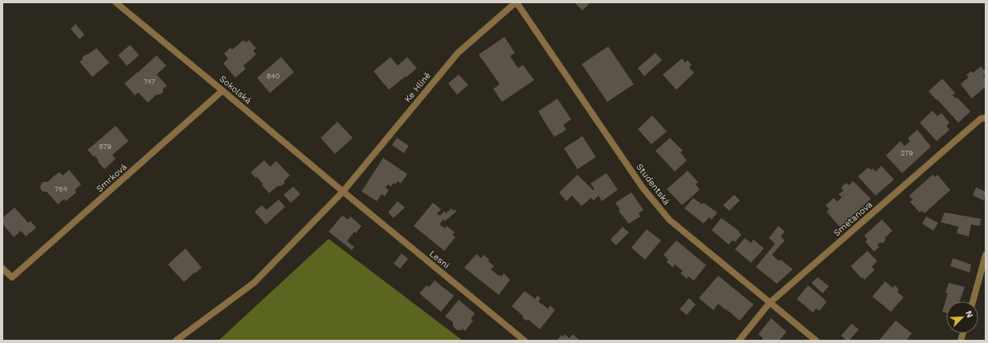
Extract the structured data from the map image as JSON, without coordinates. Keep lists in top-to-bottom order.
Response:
{
  "streets": {
    "street": [
      "Ke Hlíně",
      "Sokolská",
      "Smrková",
      "Studentská",
      "Smetanova",
      "Lesní"
    ]
  },
  "crossings": [
    ["Ke Hlíně", "Sokolská"],
    ["Ke Hlíně", "Studentská"],
    ["Ke Hlíně", "Lesní"],
    ["Sokolská", "Smrková"],
    ["Sokolská", "Lesní"],
    ["Studentská", "Smetanova"]
  ],
  "house_numbers": [
    "840",
    "747",
    "879",
    "279",
    "764"
  ],
  "north": "top right"
}
